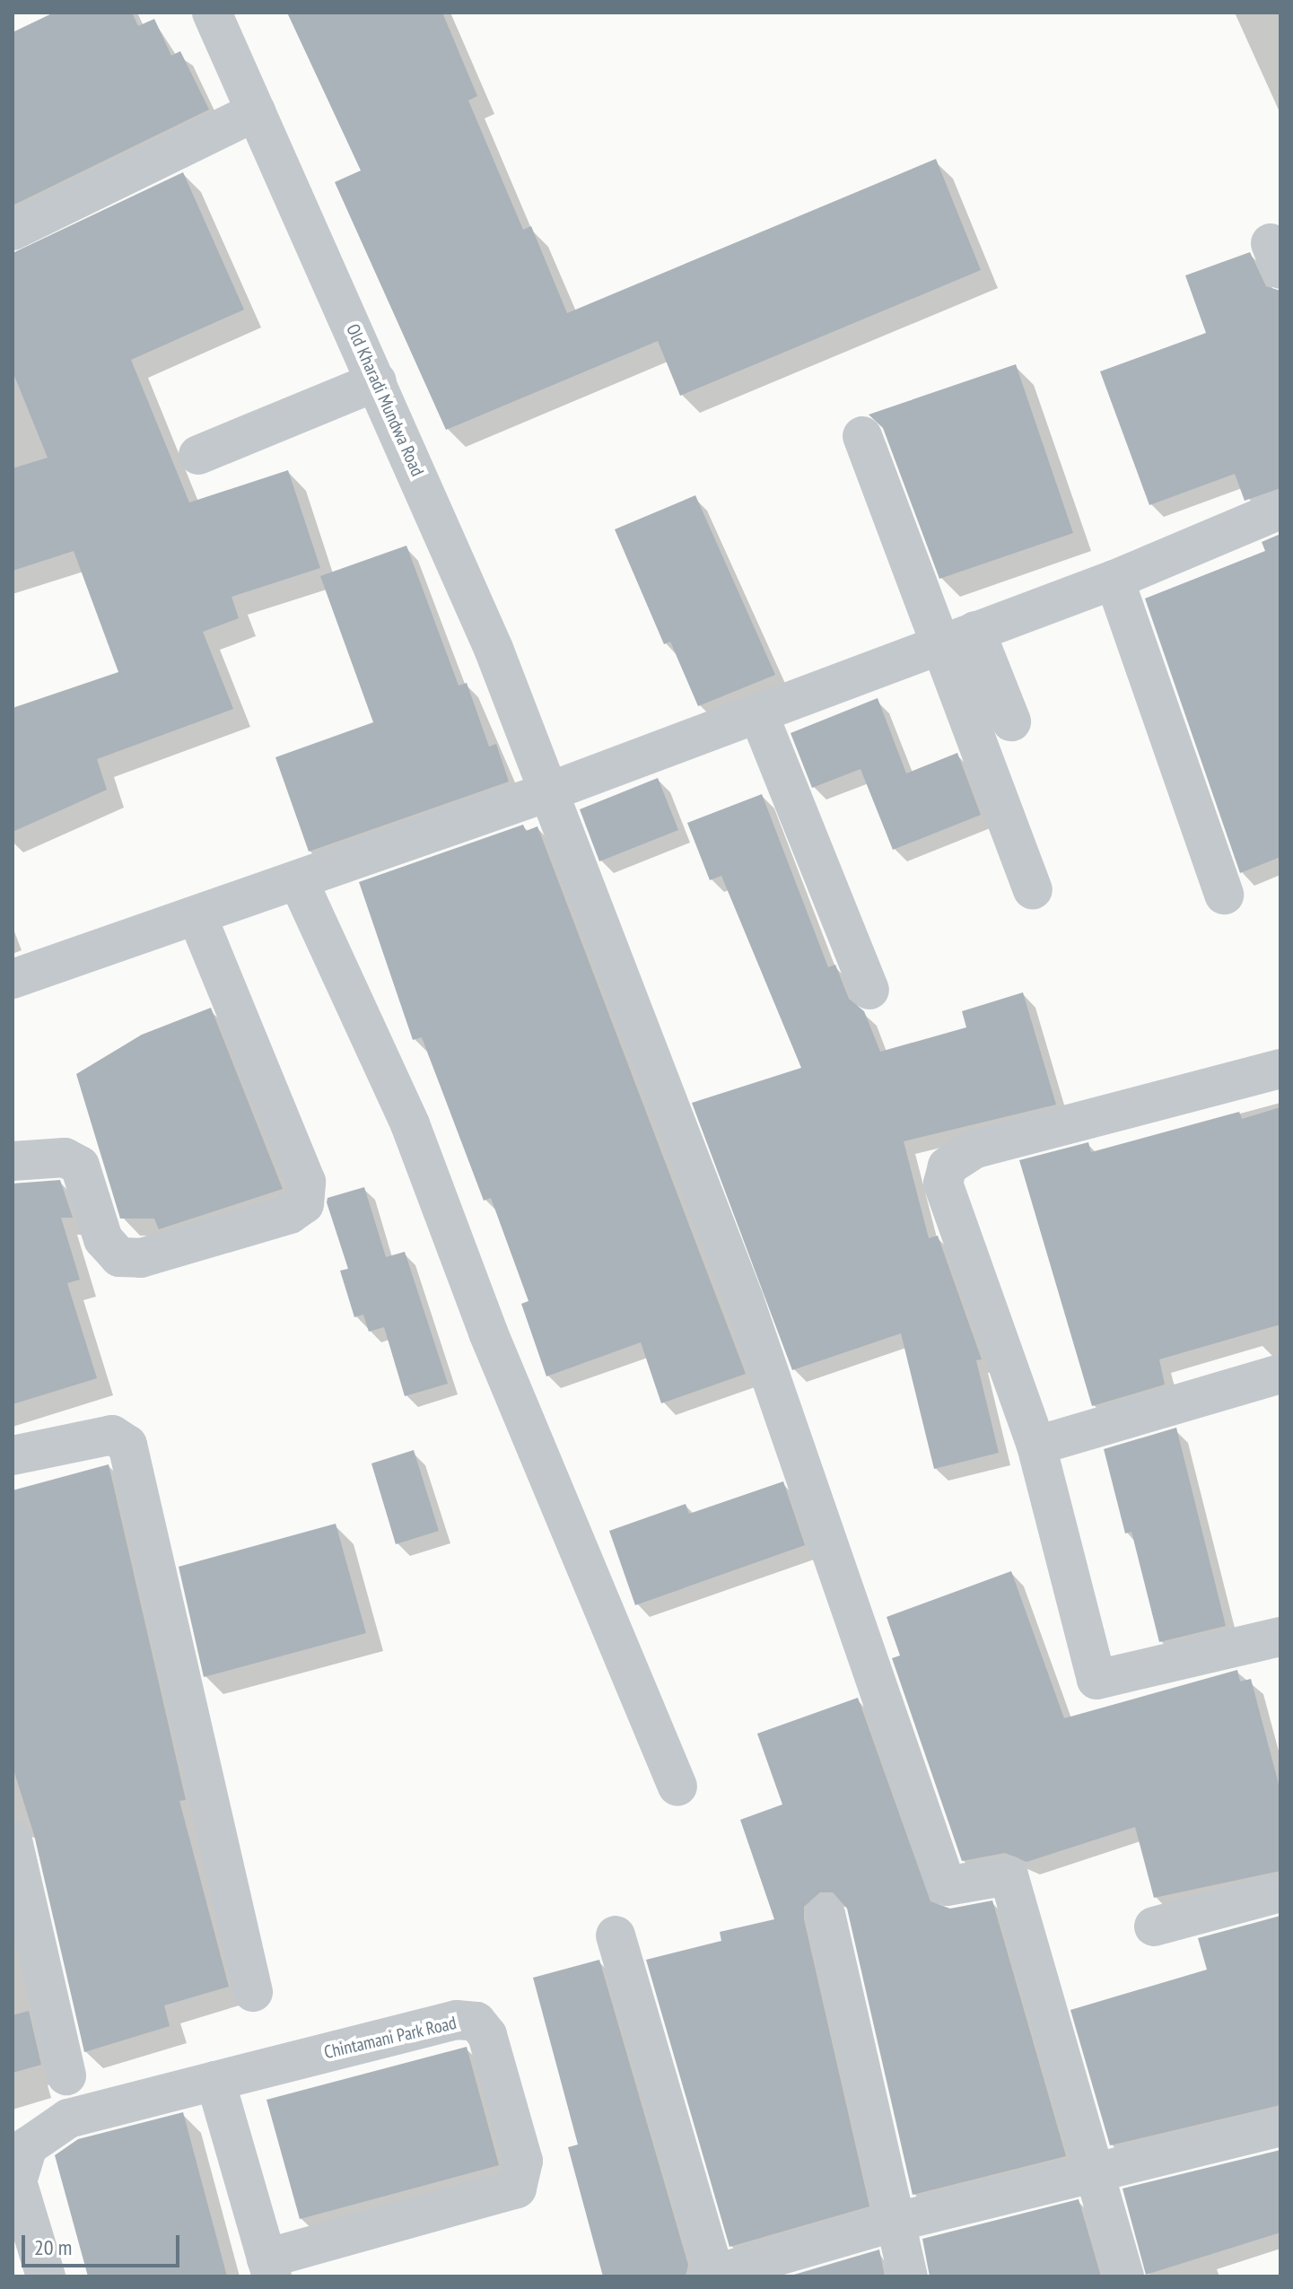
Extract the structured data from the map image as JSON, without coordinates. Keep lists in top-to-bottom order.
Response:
{
  "streets": {
    "street": ["Old Kharadi Mundwa Road", "Chintamani Park Road"]
  },
  "scale_bar": "20 m"
}
